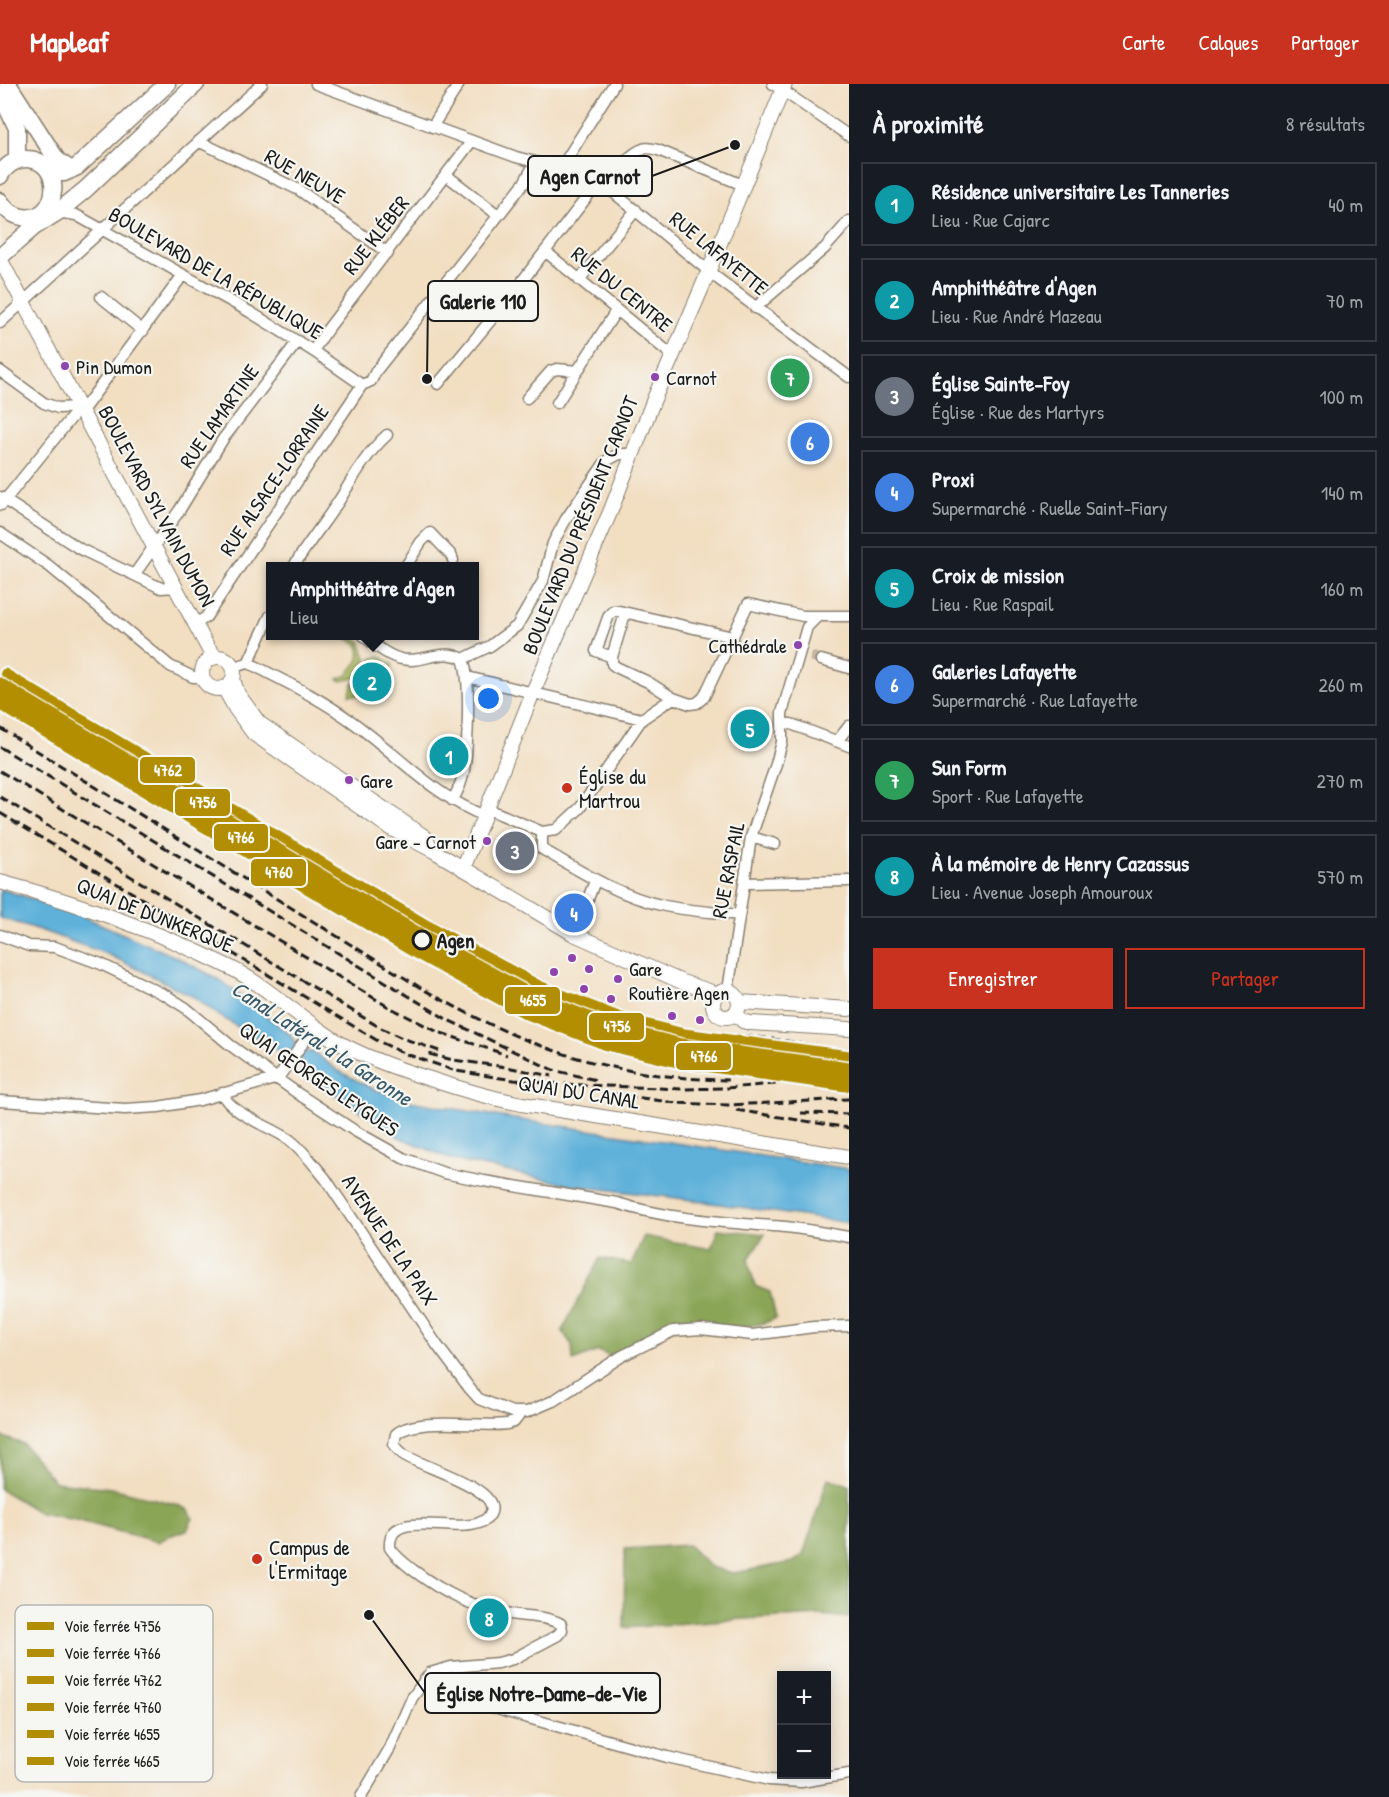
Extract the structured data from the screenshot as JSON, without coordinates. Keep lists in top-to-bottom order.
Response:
{
  "streets": {
    "street": [
      "RUE NEUVE",
      "RUE KLÉBER",
      "RUE LAFAYETTE",
      "BOULEVARD DE LA RÉPUBLIQUE",
      "RUE DU CENTRE",
      "RUE LAMARTINE",
      "RUE ALSACE-LORRAINE",
      "BOULEVARD SYLVAIN DUMON",
      "BOULEVARD DU PRÉSIDENT CARNOT",
      "RUE RASPAIL",
      "QUAI DE DUNKERQUE",
      "QUAI GEORGES LEYGUES",
      "QUAI DU CANAL",
      "AVENUE DE LA PAIX"
    ]
  },
  "crossings": [
    ["RUE NEUVE", "RUE KLÉBER"],
    ["RUE KLÉBER", "RUE LAFAYETTE"],
    ["RUE KLÉBER", "BOULEVARD DE LA RÉPUBLIQUE"],
    ["RUE LAFAYETTE", "RUE ALSACE-LORRAINE"],
    ["RUE LAFAYETTE", "BOULEVARD DU PRÉSIDENT CARNOT"],
    ["BOULEVARD DE LA RÉPUBLIQUE", "RUE LAMARTINE"],
    ["BOULEVARD DE LA RÉPUBLIQUE", "RUE ALSACE-LORRAINE"],
    ["RUE DU CENTRE", "BOULEVARD DU PRÉSIDENT CARNOT"],
    ["RUE LAMARTINE", "BOULEVARD SYLVAIN DUMON"],
    ["RUE ALSACE-LORRAINE", "BOULEVARD SYLVAIN DUMON"],
    ["QUAI DE DUNKERQUE", "QUAI DU CANAL"]
  ],
  "water": ["Canal Latéral à la Garonne"],
  "places": [
    "Agen Carnot",
    "Pin Dumon",
    "Carnot",
    "Galerie 110",
    "Cathédrale",
    "Gare",
    "Église du Martrou",
    "Gare - Carnot",
    "Agen",
    "Gare Routière Agen",
    "Campus de l'Ermitage",
    "Église Notre-Dame-de-Vie"
  ],
  "lines": [
    "rail line 4762",
    "rail line 4756",
    "rail line 4655",
    "rail line 4766",
    "rail line 4665",
    "rail line 4760"
  ],
  "legend": [
    "Voie ferrée 4756",
    "Voie ferrée 4766",
    "Voie ferrée 4762",
    "Voie ferrée 4760",
    "Voie ferrée 4655",
    "Voie ferrée 4665"
  ],
  "page": {
    "header": "Mapleaf",
    "nav": ["Carte", "Calques", "Partager"],
    "heading": ["À proximité", "8 résultats"],
    "list": [
      {
        "mark": "1",
        "name": "Résidence universitaire Les Tanneries",
        "note": "Lieu · Rue Cajarc",
        "value": "40 m"
      },
      {
        "mark": "2",
        "name": "Amphithéâtre d'Agen",
        "note": "Lieu · Rue André Mazeau",
        "value": "70 m"
      },
      {
        "mark": "3",
        "name": "Église Sainte-Foy",
        "note": "Église · Rue des Martyrs",
        "value": "100 m"
      },
      {
        "mark": "4",
        "name": "Proxi",
        "note": "Supermarché · Ruelle Saint-Fiary",
        "value": "140 m"
      },
      {
        "mark": "5",
        "name": "Croix de mission",
        "note": "Lieu · Rue Raspail",
        "value": "160 m"
      },
      {
        "mark": "6",
        "name": "Galeries Lafayette",
        "note": "Supermarché · Rue Lafayette",
        "value": "260 m"
      },
      {
        "mark": "7",
        "name": "Sun Form",
        "note": "Sport · Rue Lafayette",
        "value": "270 m"
      },
      {
        "mark": "8",
        "name": "À la mémoire de Henry Cazassus",
        "note": "Lieu · Avenue Joseph Amouroux",
        "value": "570 m"
      }
    ],
    "pins": [
      "7",
      "6",
      "2",
      "5",
      "1",
      "3",
      "4",
      "8"
    ],
    "popup": ["Amphithéâtre d'Agen", "Lieu"],
    "buttons": ["Enregistrer", "Partager"],
    "map_buttons": ["+", "−"]
  }
}
